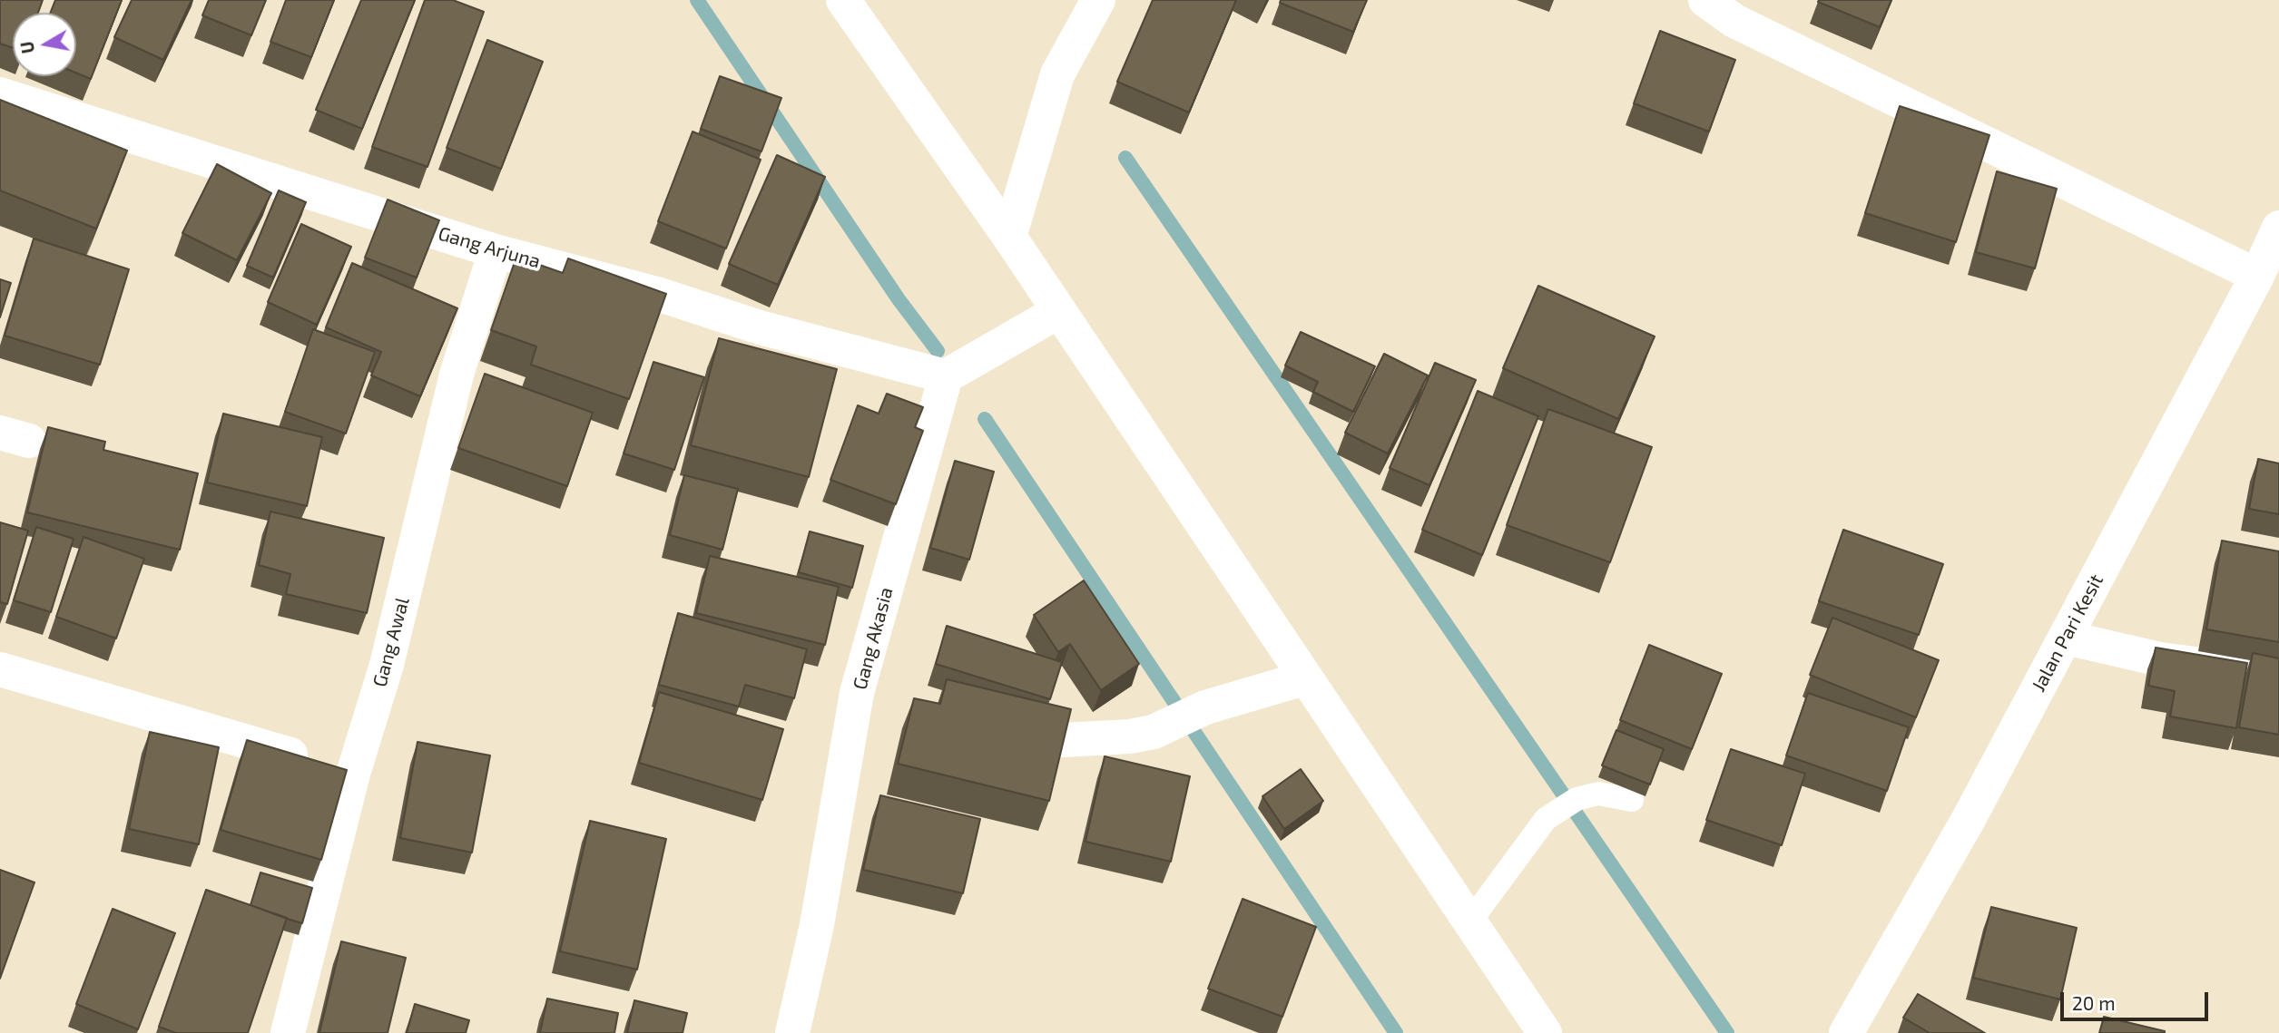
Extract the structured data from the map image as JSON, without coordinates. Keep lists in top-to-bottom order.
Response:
{
  "streets": {
    "street": [
      "Gang Arjuna",
      "Jalan Pari Kesit",
      "Gang Akasia",
      "Gang Awal"
    ]
  },
  "crossings": [
    ["Gang Arjuna", "Gang Akasia"],
    ["Gang Arjuna", "Gang Awal"]
  ],
  "scale_bar": "20 m",
  "north": "left"
}
